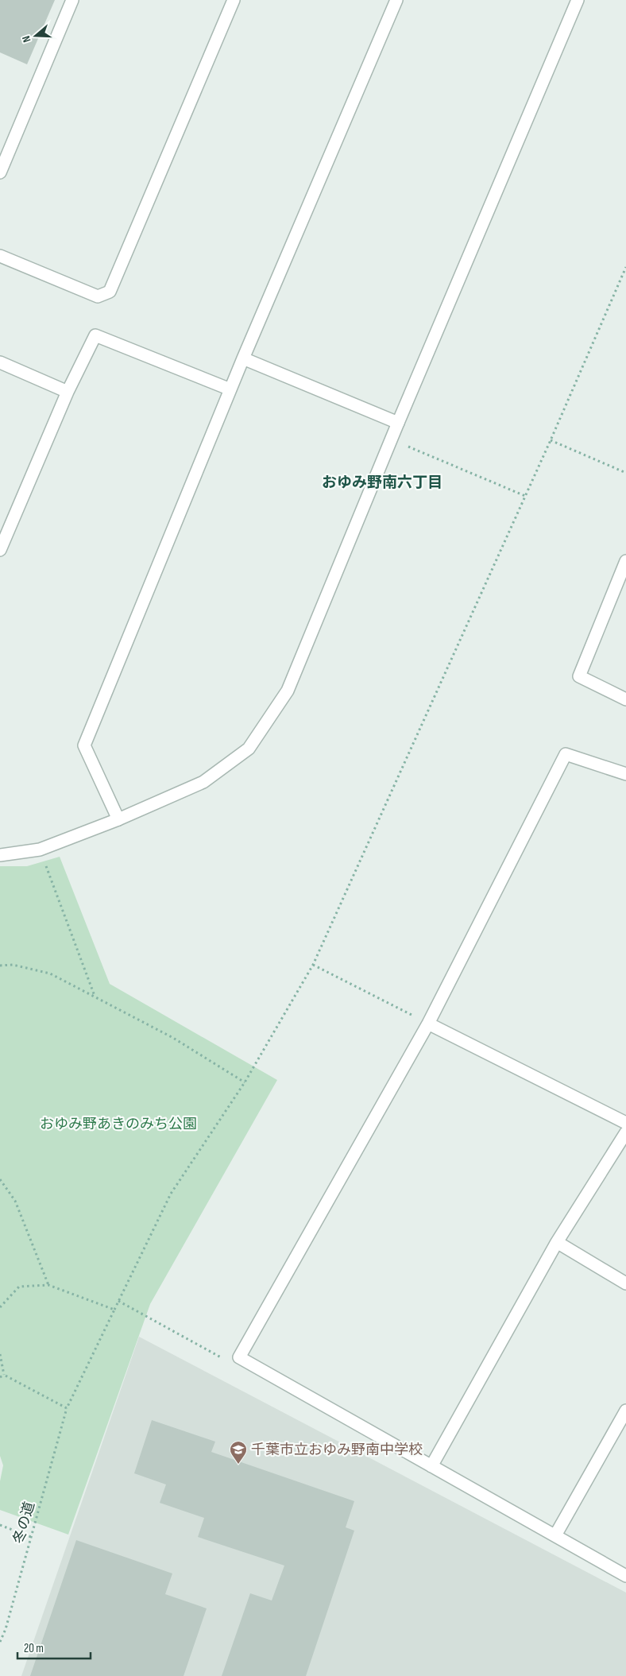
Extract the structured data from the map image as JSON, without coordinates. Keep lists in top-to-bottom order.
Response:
{
  "streets": {
    "path": ["冬の道"]
  },
  "districts": ["おゆみ野南六丁目"],
  "parks": ["おゆみ野あきのみち公園"],
  "places": {
    "school or university": ["千葉市立おゆみ野南中学校"]
  },
  "scale_bar": "20 m",
  "north": "left"
}
